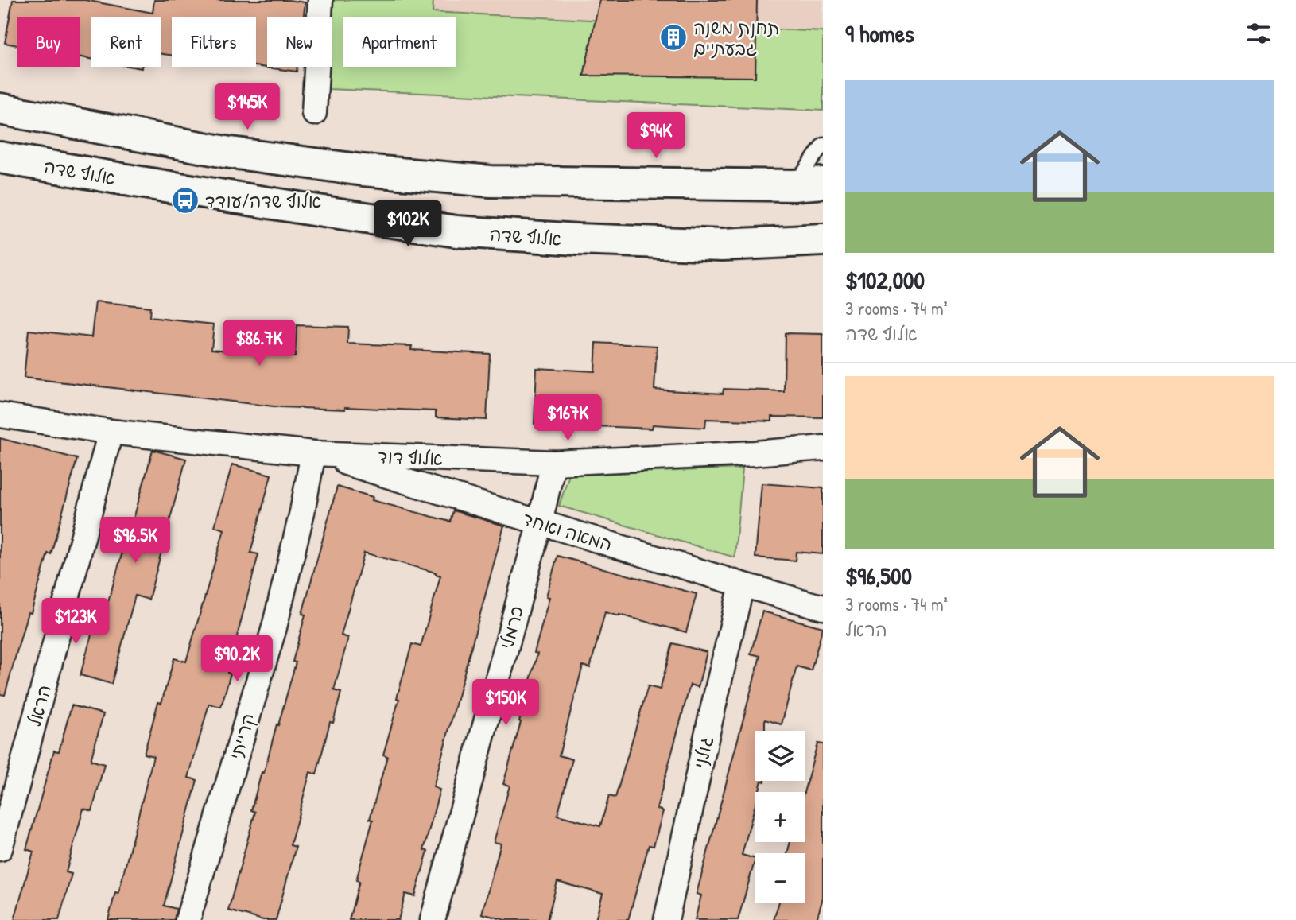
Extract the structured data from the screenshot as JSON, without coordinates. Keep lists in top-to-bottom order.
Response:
{
  "streets": {
    "main road": ["אלוף שדה"],
    "street": [
      "אלוף דוד",
      "המאה ואחד",
      "כרמלי",
      "הראל",
      "קרייתי",
      "גולני"
    ]
  },
  "crossings": [
    ["אלוף דוד", "המאה ואחד"],
    ["אלוף דוד", "כרמלי"],
    ["אלוף דוד", "הראל"],
    ["אלוף דוד", "קרייתי"],
    ["המאה ואחד", "כרמלי"],
    ["המאה ואחד", "קרייתי"],
    ["המאה ואחד", "גולני"]
  ],
  "places": {
    "building": ["תחנת משנה גבעתיים"],
    "bus stop": ["אלוף שדה/עודד"]
  },
  "page": {
    "heading": "9 homes",
    "chip": [
      "Buy",
      "Rent",
      "Filters",
      "New",
      "Apartment"
    ],
    "list": [
      {
        "name": "$102,000",
        "note": "3 rooms · 74 m² · אלוף שדה"
      },
      {
        "name": "$96,500",
        "note": "3 rooms · 74 m² · הראל"
      }
    ],
    "price": [
      "$145K",
      "$94K",
      "$102K",
      "$86.7K",
      "$167K",
      "$96.5K",
      "$123K",
      "$90.2K",
      "$150K"
    ],
    "map_buttons": ["+", "−"]
  }
}
